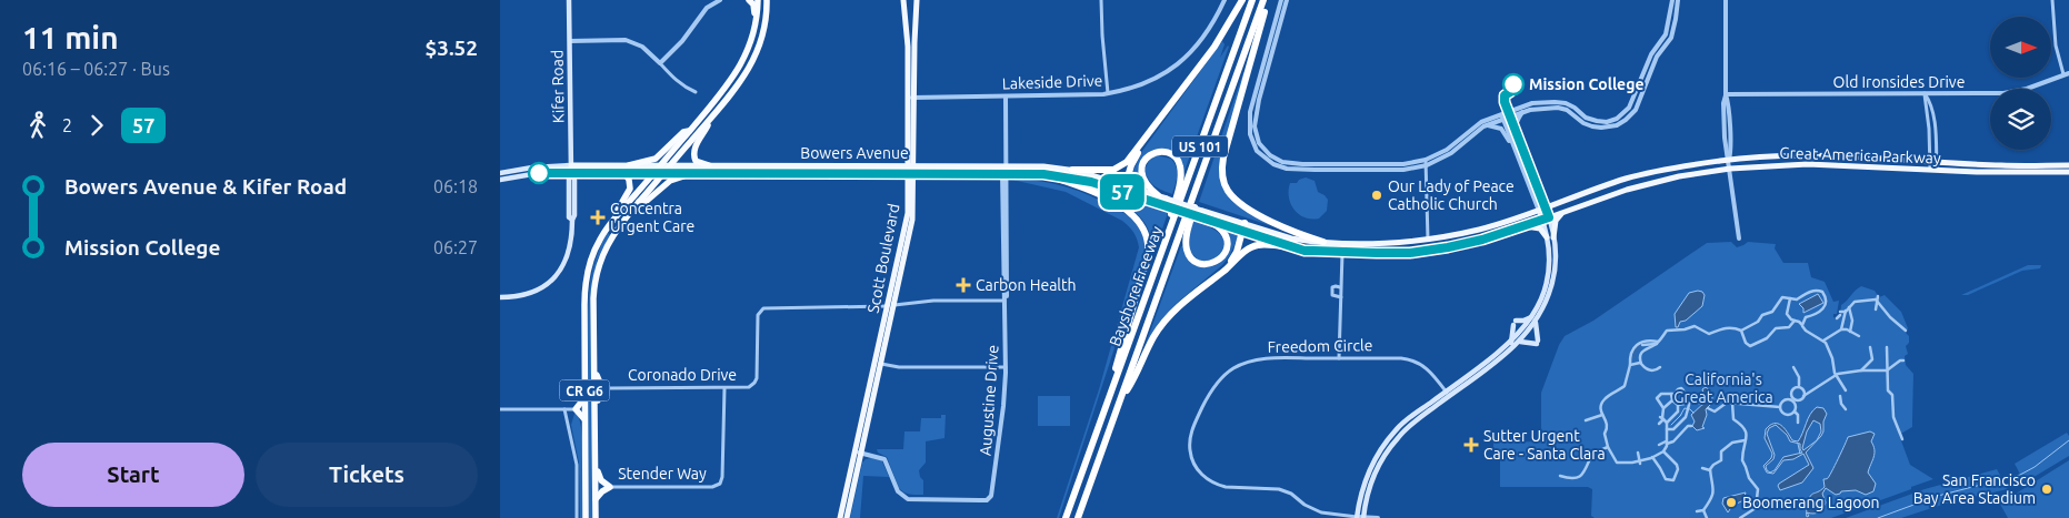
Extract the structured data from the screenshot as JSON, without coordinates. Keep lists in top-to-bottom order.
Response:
{
  "streets": {
    "highway": ["US 101", "Bayshore Freeway", "CR G6"],
    "main road": [
      "Kifer Road",
      "Bowers Avenue",
      "Great America Parkway",
      "Scott Boulevard"
    ],
    "street": [
      "Lakeside Drive",
      "Old Ironsides Drive",
      "Freedom Circle",
      "Coronado Drive",
      "Augustine Drive",
      "Stender Way"
    ]
  },
  "crossings": [
    ["Lakeside Drive", "Scott Boulevard"],
    ["Lakeside Drive", "Augustine Drive"],
    ["Kifer Road", "Bowers Avenue"],
    ["Bowers Avenue", "Great America Parkway"],
    ["Bowers Avenue", "Scott Boulevard"],
    ["Bowers Avenue", "CR G6"],
    ["Bowers Avenue", "Augustine Drive"],
    ["Scott Boulevard", "Coronado Drive"],
    ["Scott Boulevard", "Augustine Drive"],
    ["Coronado Drive", "Stender Way"]
  ],
  "parks": ["California's Great America"],
  "places": {
    "other": [
      "Mission College",
      "Our Lady of Peace Catholic Church",
      "San Francisco Bay Area Stadium",
      "Boomerang Lagoon"
    ],
    "health": ["Concentra Urgent Care", "Carbon Health", "Sutter Urgent Care - Santa Clara"]
  },
  "lines": ["bus line 57"],
  "north": "right",
  "page": {
    "heading": ["11 min", "06:16 – 06:27 · Bus", "$3.52"],
    "on_map": "57",
    "legs": ["2", "57"],
    "list": [
      {
        "name": "Bowers Avenue & Kifer Road",
        "value": "06:18"
      },
      {
        "name": "Mission College",
        "value": "06:27"
      }
    ],
    "buttons": ["Start", "Tickets"]
  }
}
